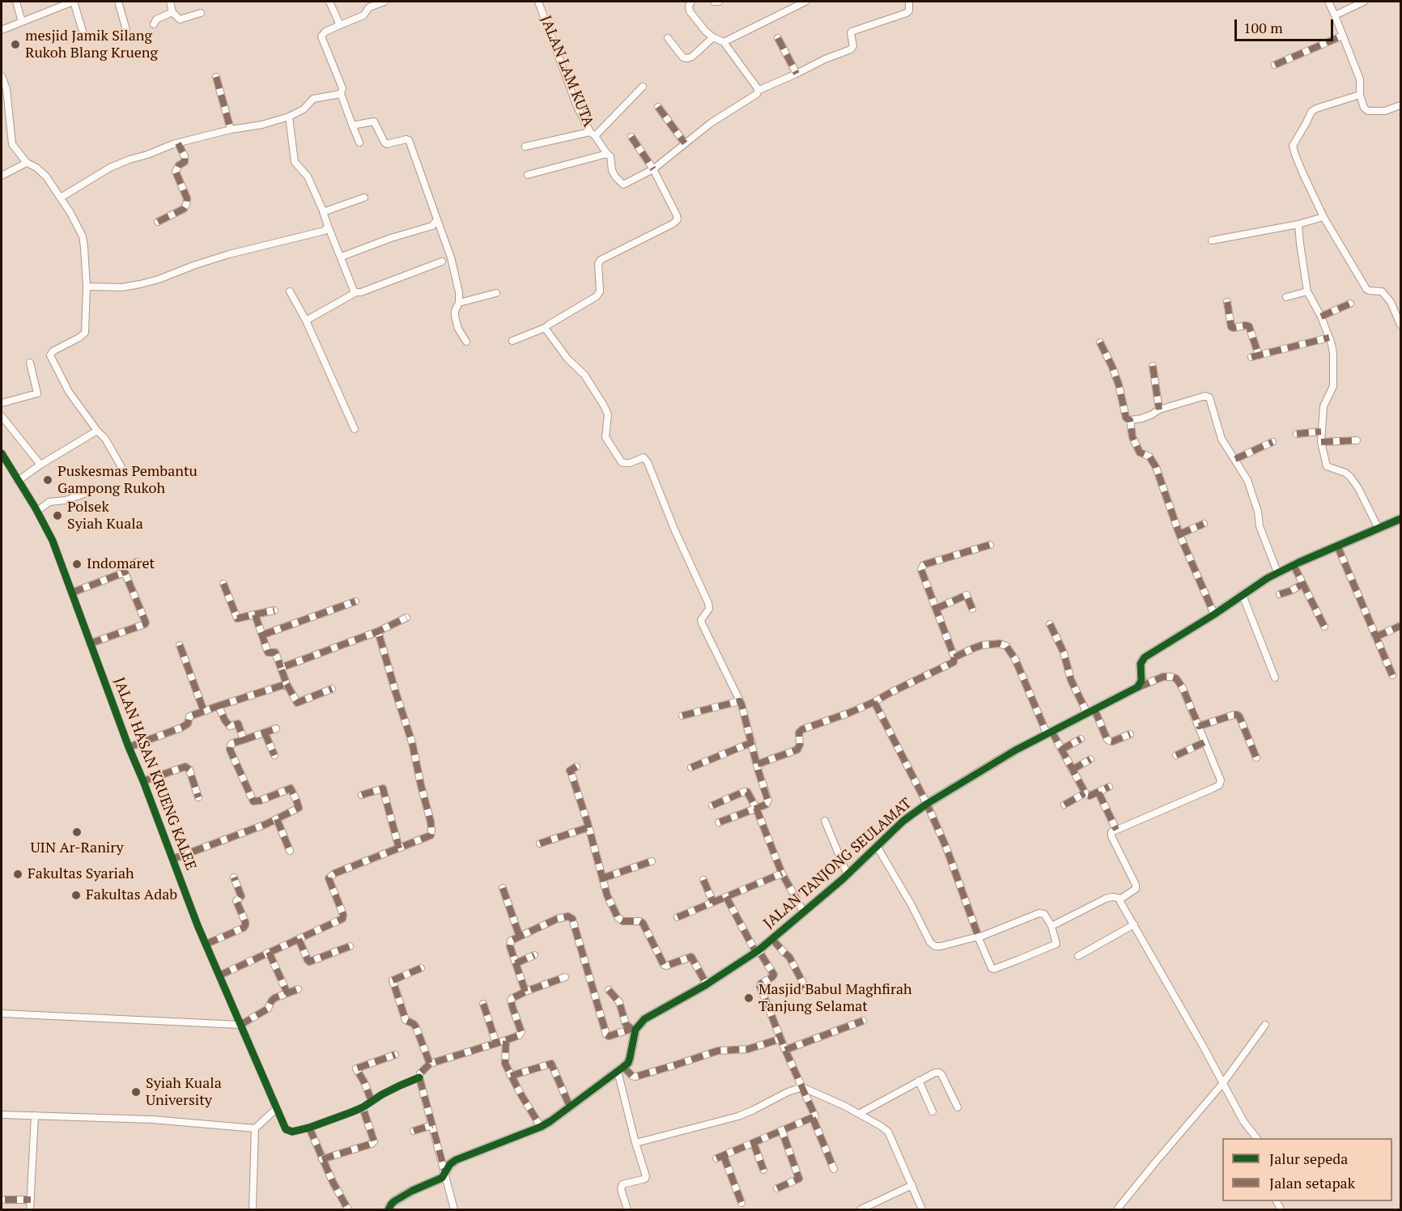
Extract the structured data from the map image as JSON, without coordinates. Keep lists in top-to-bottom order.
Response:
{
  "streets": {
    "street": ["JALAN LAM KUTA", "JALAN HASAN KRUENG KALEE", "JALAN TANJONG SEULAMAT"]
  },
  "places": [
    "mesjid Jamik Silang Rukoh Blang Krueng",
    "Puskesmas Pembantu Gampong Rukoh",
    "Polsek Syiah Kuala",
    "Indomaret",
    "UIN Ar-Raniry",
    "Fakultas Syariah",
    "Fakultas Adab",
    "Masjid Babul Maghfirah Tanjung Selamat",
    "Syiah Kuala University"
  ],
  "legend": ["Jalur sepeda", "Jalan setapak"],
  "scale_bar": "100 m"
}
